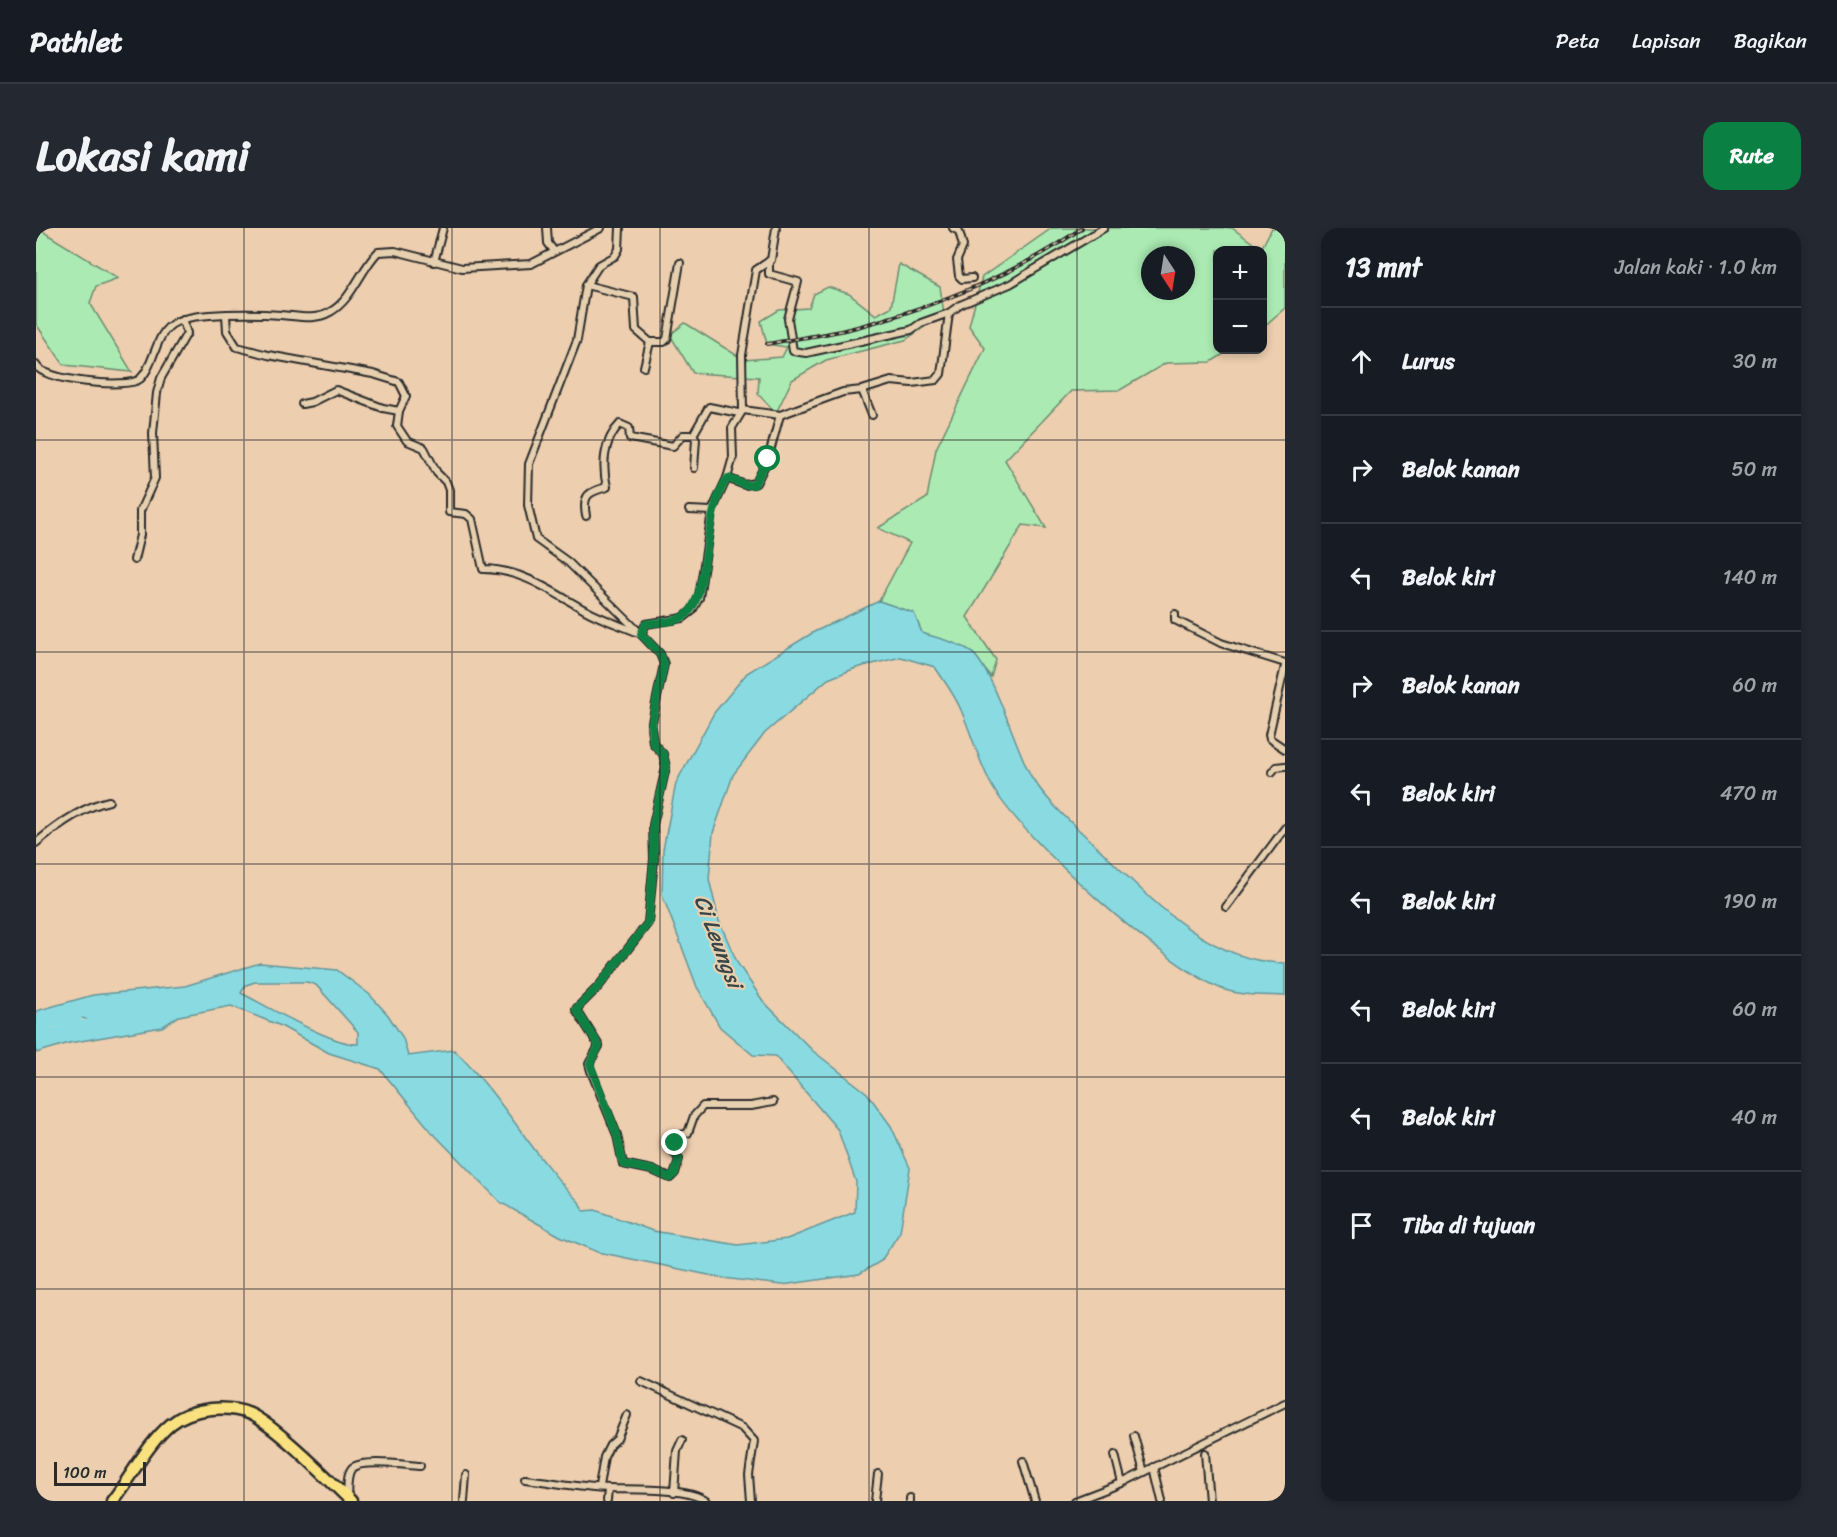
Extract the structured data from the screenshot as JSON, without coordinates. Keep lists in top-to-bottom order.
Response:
{
  "water": ["Ci Leungsi"],
  "scale_bar": "100 m",
  "north": "bottom",
  "page": {
    "header": "Pathlet",
    "nav": ["Peta", "Lapisan", "Bagikan"],
    "title": "Lokasi kami",
    "buttons": "Rute",
    "heading": ["13 mnt", "Jalan kaki · 1.0 km"],
    "map_buttons": ["+", "−"],
    "list": [
      ["Lurus", "30 m"],
      ["Belok kanan", "50 m"],
      ["Belok kiri", "140 m"],
      ["Belok kanan", "60 m"],
      ["Belok kiri", "470 m"],
      ["Belok kiri", "190 m"],
      ["Belok kiri", "60 m"],
      ["Belok kiri", "40 m"],
      "Tiba di tujuan"
    ],
    "scale": "100 m"
  }
}
